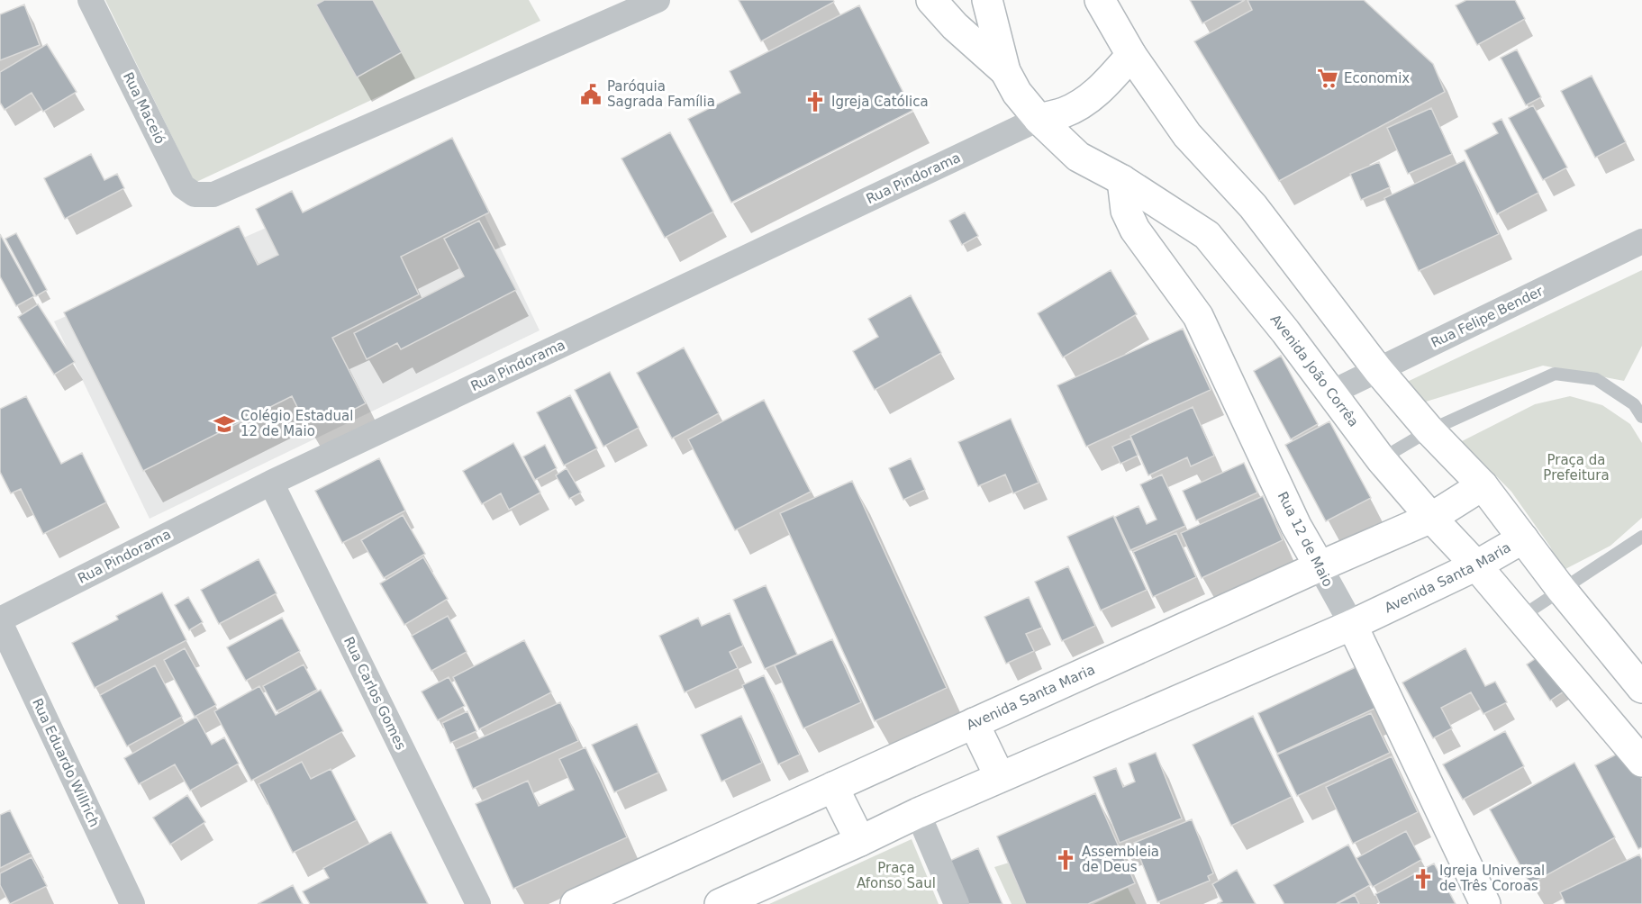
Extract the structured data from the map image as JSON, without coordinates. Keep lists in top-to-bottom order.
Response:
{
  "streets": {
    "main road": ["Avenida João Corrêa", "Rua 12 de Maio", "Avenida Santa Maria"],
    "street": [
      "Rua Maceió",
      "Rua Pindorama",
      "Rua Felipe Bender",
      "Rua Carlos Gomes",
      "Rua Eduardo Willrich"
    ]
  },
  "crossings": [
    ["Rua Pindorama", "Avenida João Corrêa"],
    ["Rua Pindorama", "Rua Carlos Gomes"],
    ["Rua Pindorama", "Rua Eduardo Willrich"],
    ["Rua Felipe Bender", "Avenida João Corrêa"],
    ["Avenida João Corrêa", "Rua 12 de Maio"],
    ["Avenida João Corrêa", "Avenida Santa Maria"],
    ["Rua 12 de Maio", "Avenida Santa Maria"]
  ],
  "parks": ["Praça da Prefeitura", "Praça Afonso Saul"],
  "places": {
    "supermarket": ["Economix"],
    "public building": ["Paróquia Sagrada Família"],
    "church": ["Igreja Católica", "Assembleia de Deus", "Igreja Universal de Três Coroas"],
    "school or university": ["Colégio Estadual 12 de Maio"]
  }
}
